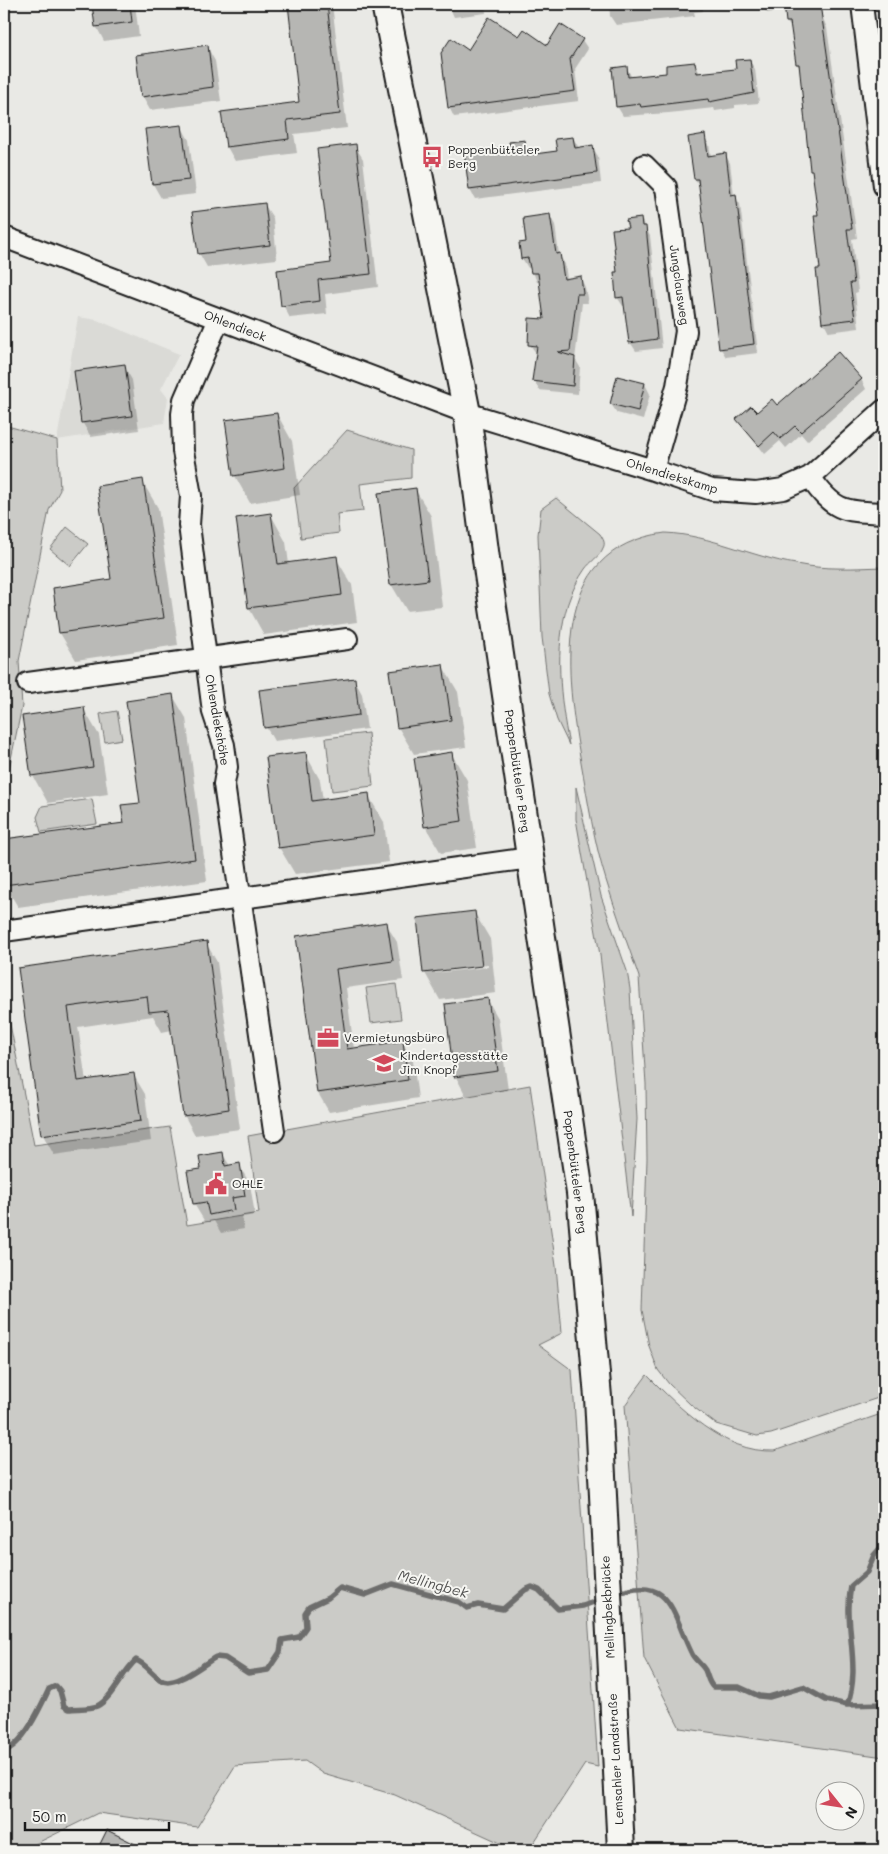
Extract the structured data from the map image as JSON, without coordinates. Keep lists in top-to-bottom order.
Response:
{
  "streets": {
    "main road": ["Poppenbütteler Berg", "Mellingbekbrücke", "Lemsahler Landstraße"],
    "street": [
      "Jungclausweg",
      "Ohlendieck",
      "Ohlendiekskamp",
      "Ohlendiekshöhe"
    ]
  },
  "crossings": [
    ["Jungclausweg", "Ohlendiekskamp"],
    ["Ohlendieck", "Ohlendiekskamp"],
    ["Ohlendieck", "Ohlendiekshöhe"],
    ["Ohlendieck", "Poppenbütteler Berg"],
    ["Ohlendiekskamp", "Poppenbütteler Berg"],
    ["Poppenbütteler Berg", "Mellingbekbrücke"],
    ["Mellingbekbrücke", "Lemsahler Landstraße"]
  ],
  "water": ["Mellingbek"],
  "places": {
    "bus stop": ["Poppenbütteler Berg"],
    "office": ["Vermietungsbüro"],
    "school or university": ["Kindertagesstätte Jim Knopf"],
    "public building": ["OHLE"]
  },
  "scale_bar": "50 m",
  "north": "bottom right"
}
